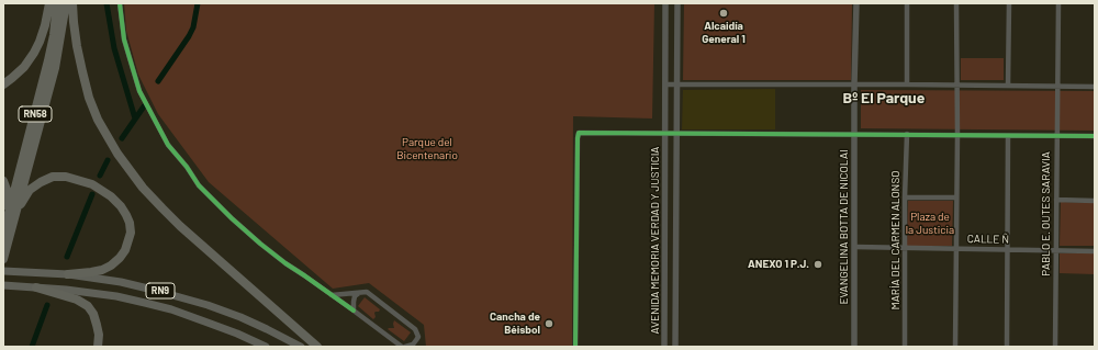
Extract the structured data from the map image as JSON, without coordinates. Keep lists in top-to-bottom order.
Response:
{
  "streets": {
    "highway": ["RN58"],
    "main road": ["RN9"],
    "street": [
      "PABLO E. OUTES SARAVIA",
      "EVANGELINA BOTTA DE NICOLAI",
      "CALLE Ñ",
      "AVENIDA MEMORIA VERDAD Y JUSTICIA",
      "MARÍA DEL CARMEN ALONSO"
    ]
  },
  "crossings": [
    ["PABLO E. OUTES SARAVIA", "CALLE Ñ"],
    ["EVANGELINA BOTTA DE NICOLAI", "CALLE Ñ"],
    ["CALLE Ñ", "MARÍA DEL CARMEN ALONSO"]
  ],
  "districts": ["Bº El Parque"],
  "parks": ["Parque del Bicentenario", "Plaza de la Justicia"],
  "places": ["Alcaidía General 1", "ANEXO 1 P.J.", "Cancha de Béisbol"]
}
